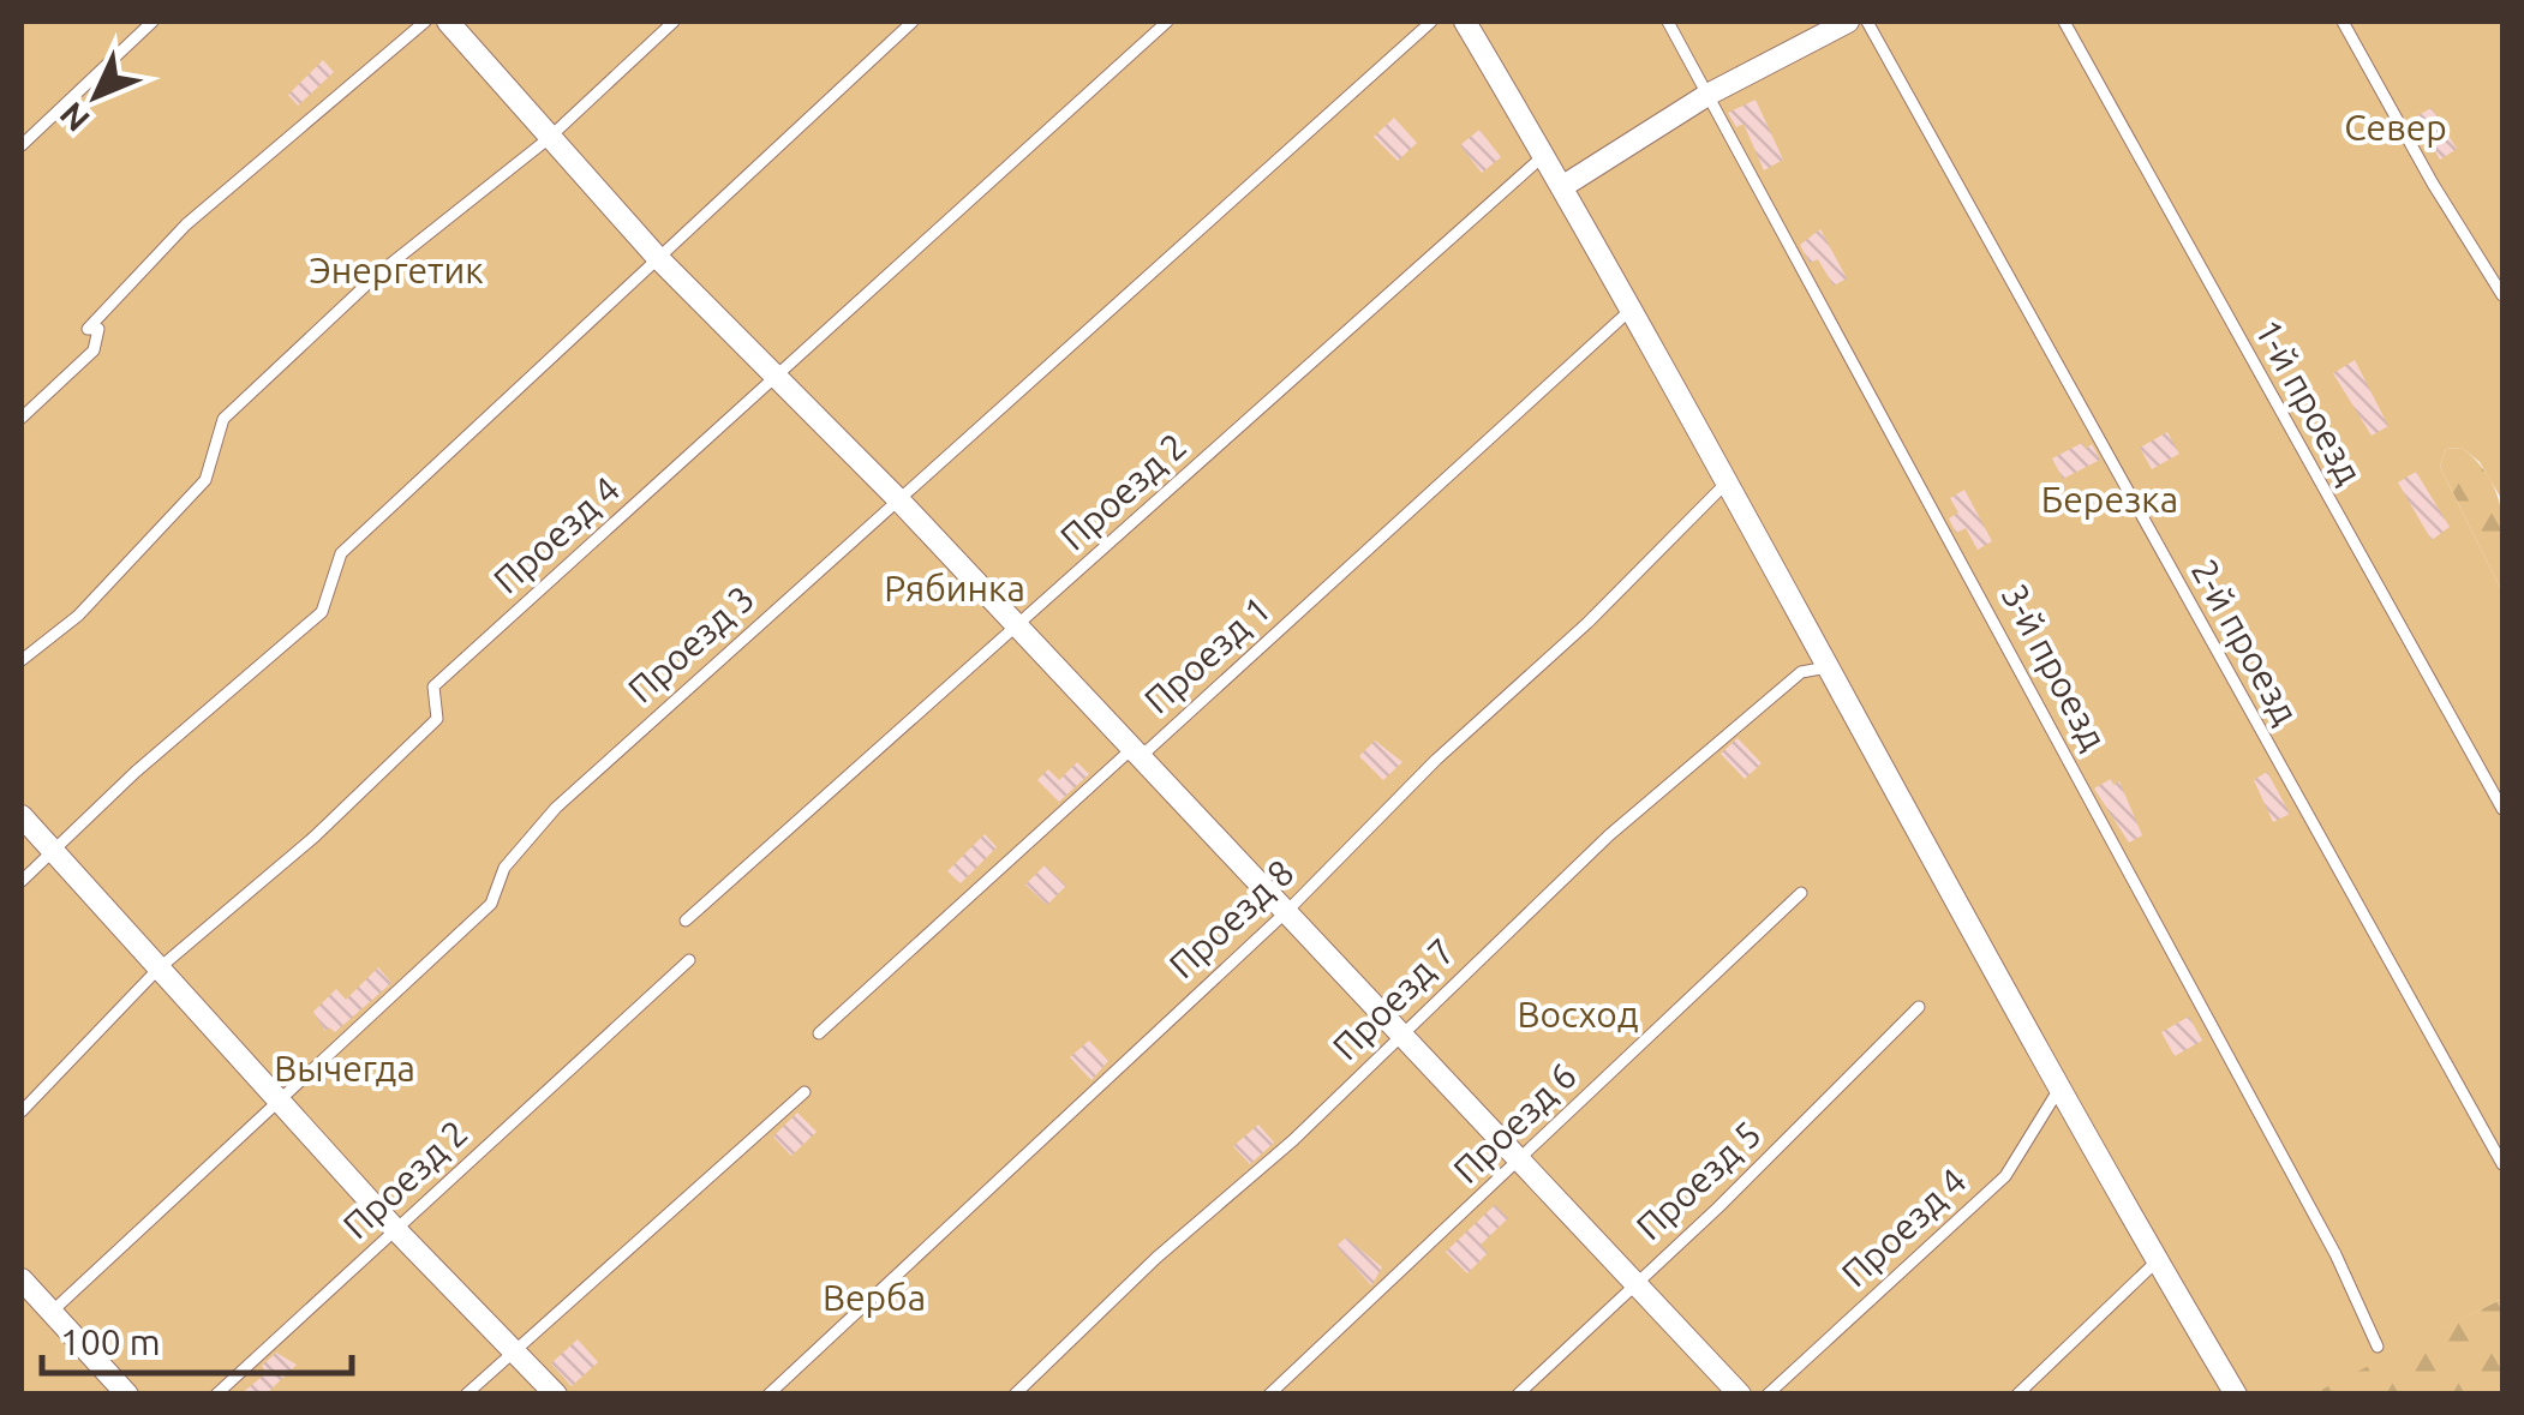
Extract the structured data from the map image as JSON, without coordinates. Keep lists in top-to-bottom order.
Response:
{
  "streets": {
    "lane": [
      "1-й проезд",
      "Проезд 2",
      "Проезд 4",
      "2-й проезд",
      "Проезд 3",
      "Проезд 1",
      "3-й проезд",
      "Проезд 8",
      "Проезд 7",
      "Проезд 6",
      "Проезд 5"
    ]
  },
  "parks": [
    "Север",
    "Энергетик",
    "Березка",
    "Рябинка",
    "Восход",
    "Вычегда",
    "Верба"
  ],
  "scale_bar": "100 m",
  "north": "bottom left"
}
